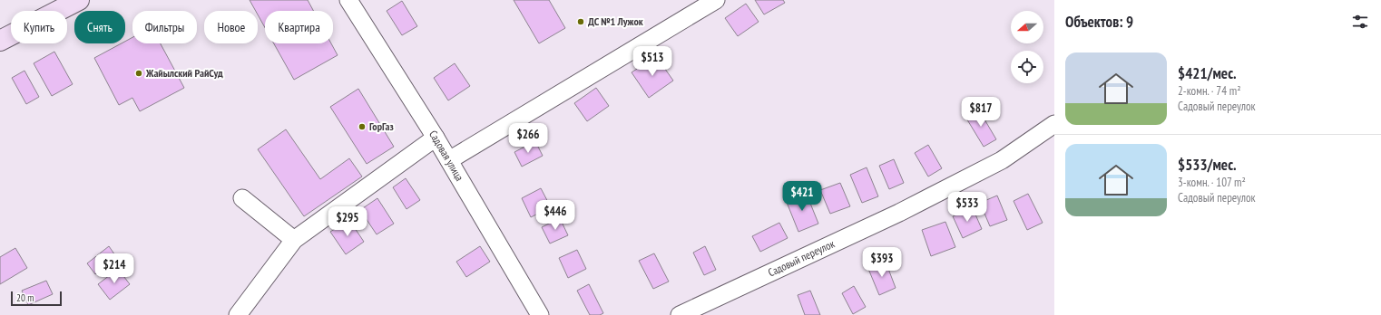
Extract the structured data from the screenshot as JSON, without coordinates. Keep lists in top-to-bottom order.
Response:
{
  "streets": {
    "street": ["Садовая улица", "Садовый переулок"]
  },
  "places": ["ДС №1 Лужок", "Жайылский РайСуд", "ГорГаз"],
  "scale_bar": "20 m",
  "north": "left",
  "page": {
    "heading": "Объектов: 9",
    "chip": [
      "Купить",
      "Снять",
      "Фильтры",
      "Новое",
      "Квартира"
    ],
    "list": [
      {
        "name": "$421/мес.",
        "note": "2-комн. · 74 m² · Садовый переулок"
      },
      {
        "name": "$533/мес.",
        "note": "3-комн. · 107 m² · Садовый переулок"
      }
    ],
    "price": [
      "$513",
      "$817",
      "$266",
      "$421",
      "$533",
      "$446",
      "$295",
      "$393",
      "$214"
    ],
    "scale": "20 m"
  }
}
